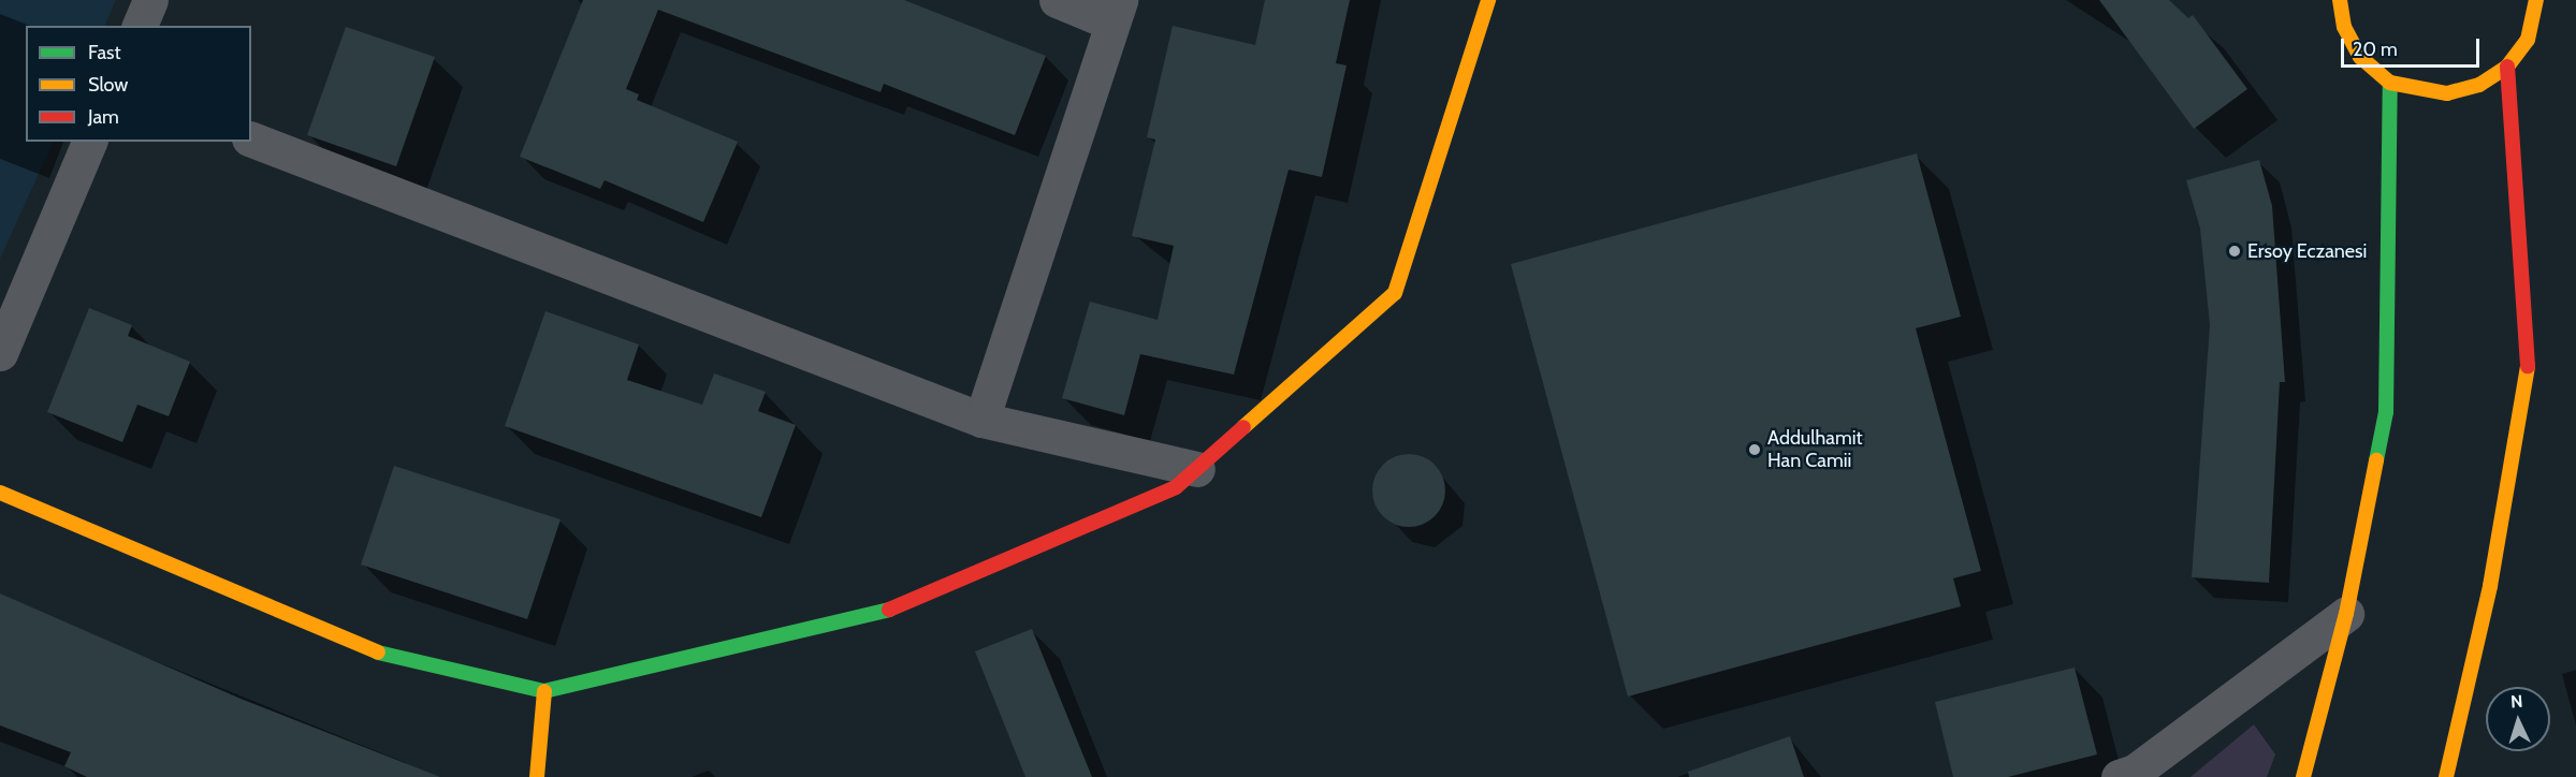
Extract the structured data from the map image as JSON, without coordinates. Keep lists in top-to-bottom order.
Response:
{
  "places": ["Ersoy Eczanesi", "Addulhamit Han Camii"],
  "legend": ["Fast", "Slow", "Jam"],
  "scale_bar": "20 m",
  "north": "top"
}
